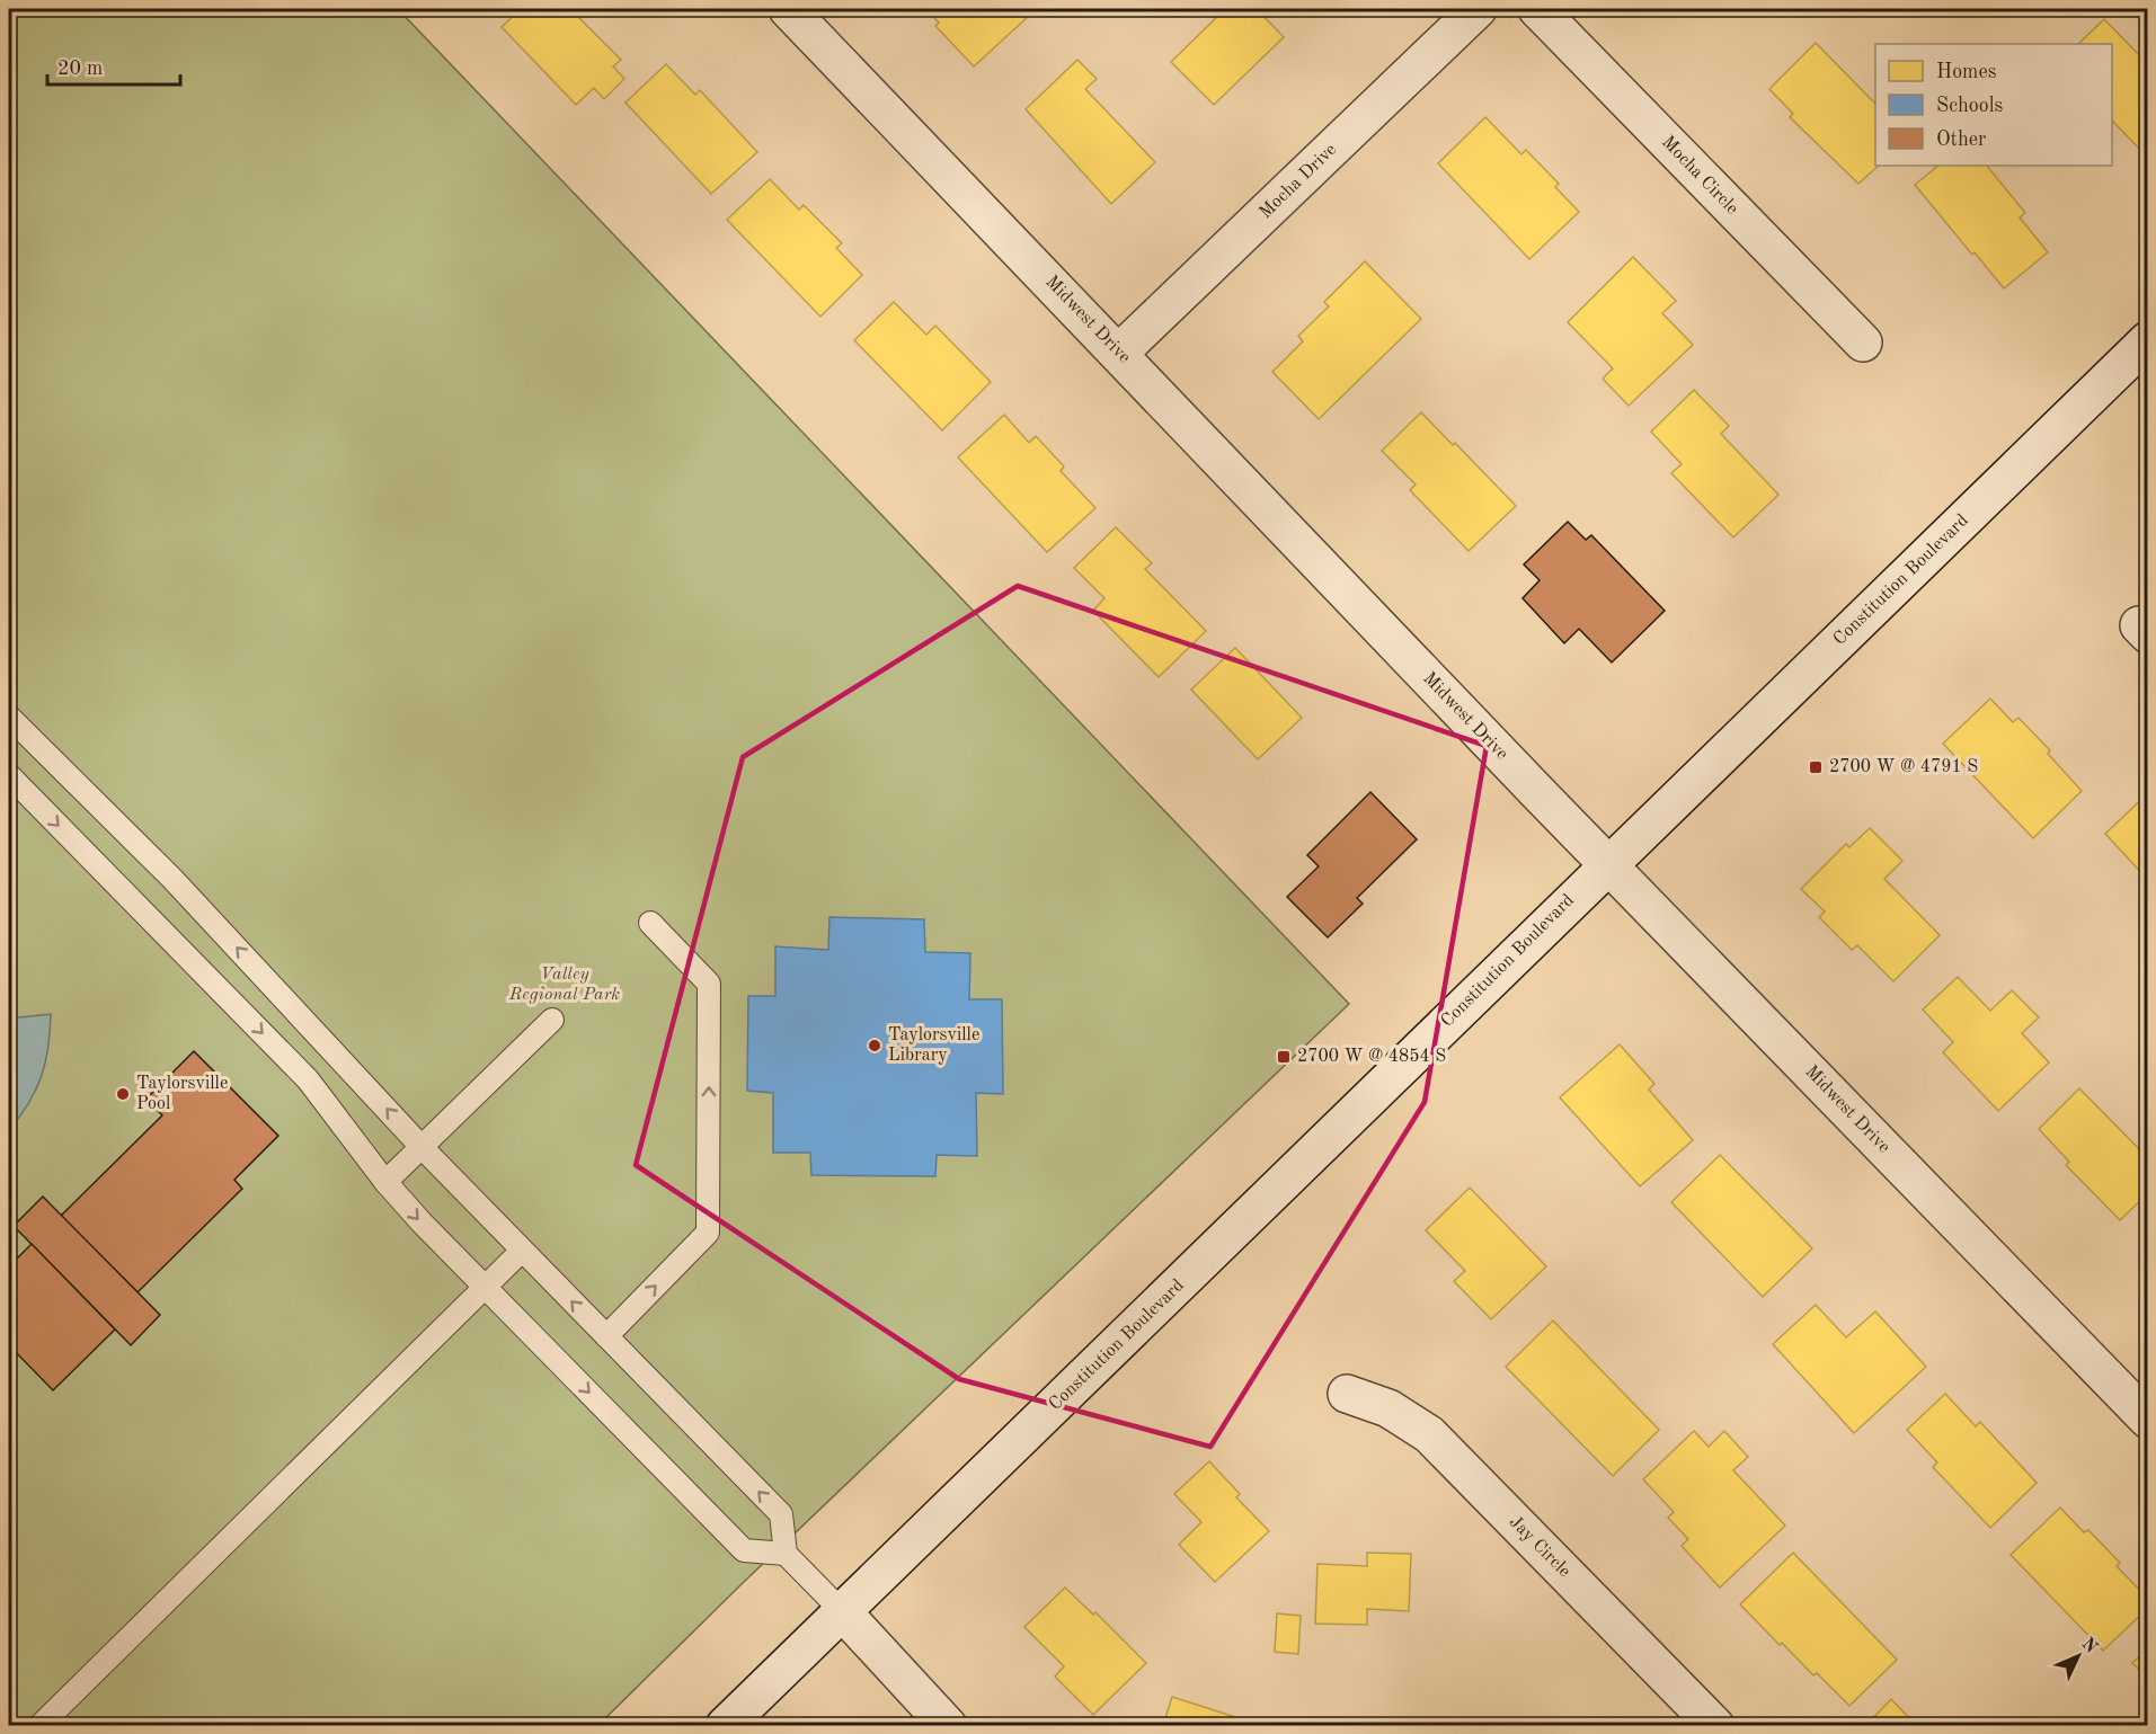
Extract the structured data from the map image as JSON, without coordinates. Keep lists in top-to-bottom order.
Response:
{
  "streets": {
    "street": [
      "Mocha Circle",
      "Mocha Drive",
      "Midwest Drive",
      "Constitution Boulevard",
      "Jay Circle"
    ]
  },
  "crossings": [
    ["Mocha Drive", "Midwest Drive"],
    ["Midwest Drive", "Constitution Boulevard"]
  ],
  "parks": ["Valley Regional Park"],
  "places": {
    "transit": ["2700 W @ 4791 S", "2700 W @ 4854 S"],
    "other": ["Taylorsville Library", "Taylorsville Pool"]
  },
  "legend": ["Homes", "Schools", "Other"],
  "scale_bar": "20 m",
  "north": "top right"
}
